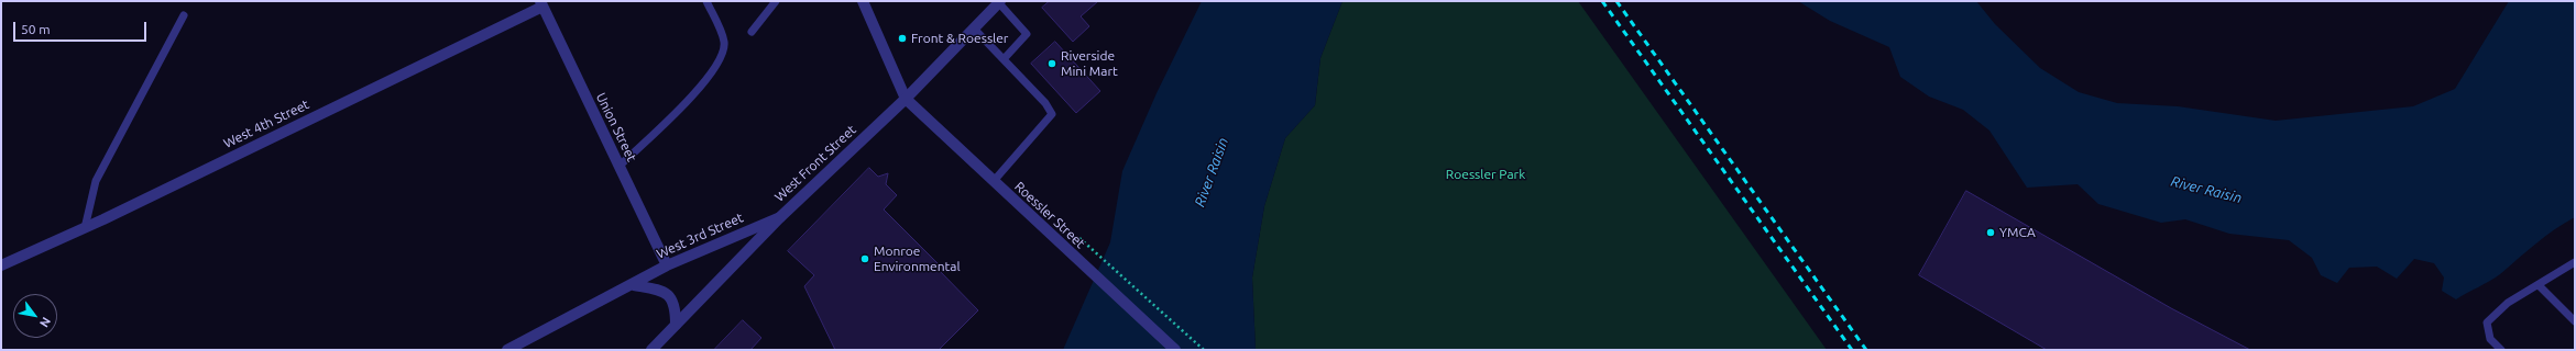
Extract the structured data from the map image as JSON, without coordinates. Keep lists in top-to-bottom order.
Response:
{
  "streets": {
    "street": [
      "West 4th Street",
      "Union Street",
      "West Front Street",
      "Roessler Street",
      "West 3rd Street"
    ]
  },
  "crossings": [
    ["West 4th Street", "Union Street"],
    ["Union Street", "West 3rd Street"],
    ["West Front Street", "Roessler Street"],
    ["West Front Street", "West 3rd Street"]
  ],
  "water": ["River Raisin"],
  "parks": ["Roessler Park"],
  "places": [
    "Front & Roessler",
    "Riverside Mini Mart",
    "YMCA",
    "Monroe Environmental"
  ],
  "scale_bar": "50 m",
  "north": "bottom right"
}
